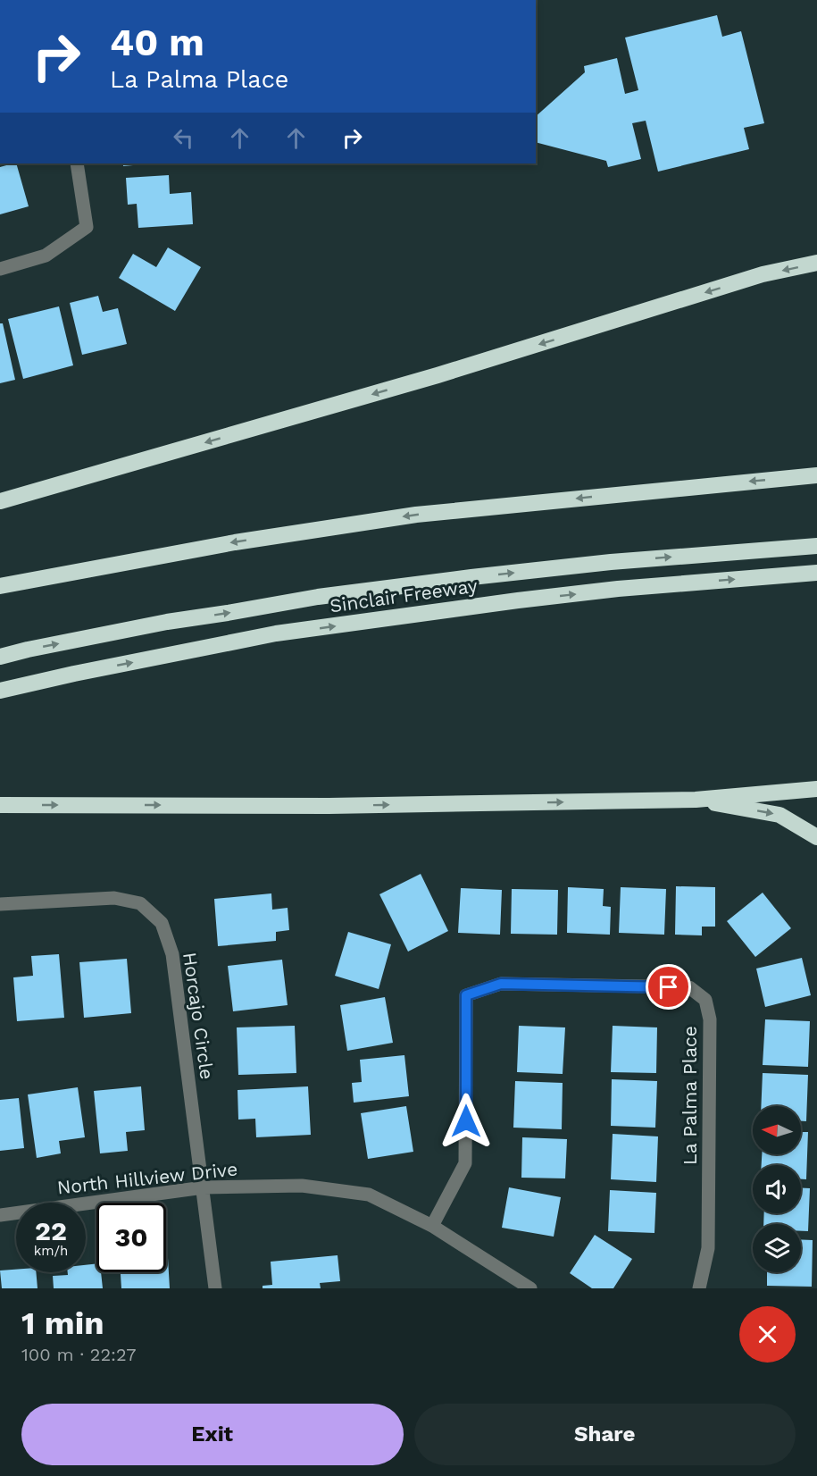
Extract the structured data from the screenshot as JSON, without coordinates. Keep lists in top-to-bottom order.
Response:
{
  "streets": {
    "highway": ["Sinclair Freeway"],
    "street": ["Horcajo Circle", "La Palma Place", "North Hillview Drive"]
  },
  "crossings": [
    ["Horcajo Circle", "North Hillview Drive"],
    ["La Palma Place", "North Hillview Drive"]
  ],
  "north": "left",
  "page": {
    "turn": ["40 m", "La Palma Place"],
    "speed": "22 km/h",
    "limit": "30",
    "heading": ["1 min", "100 m · 22:27"],
    "buttons": ["Exit", "Share"]
  }
}
